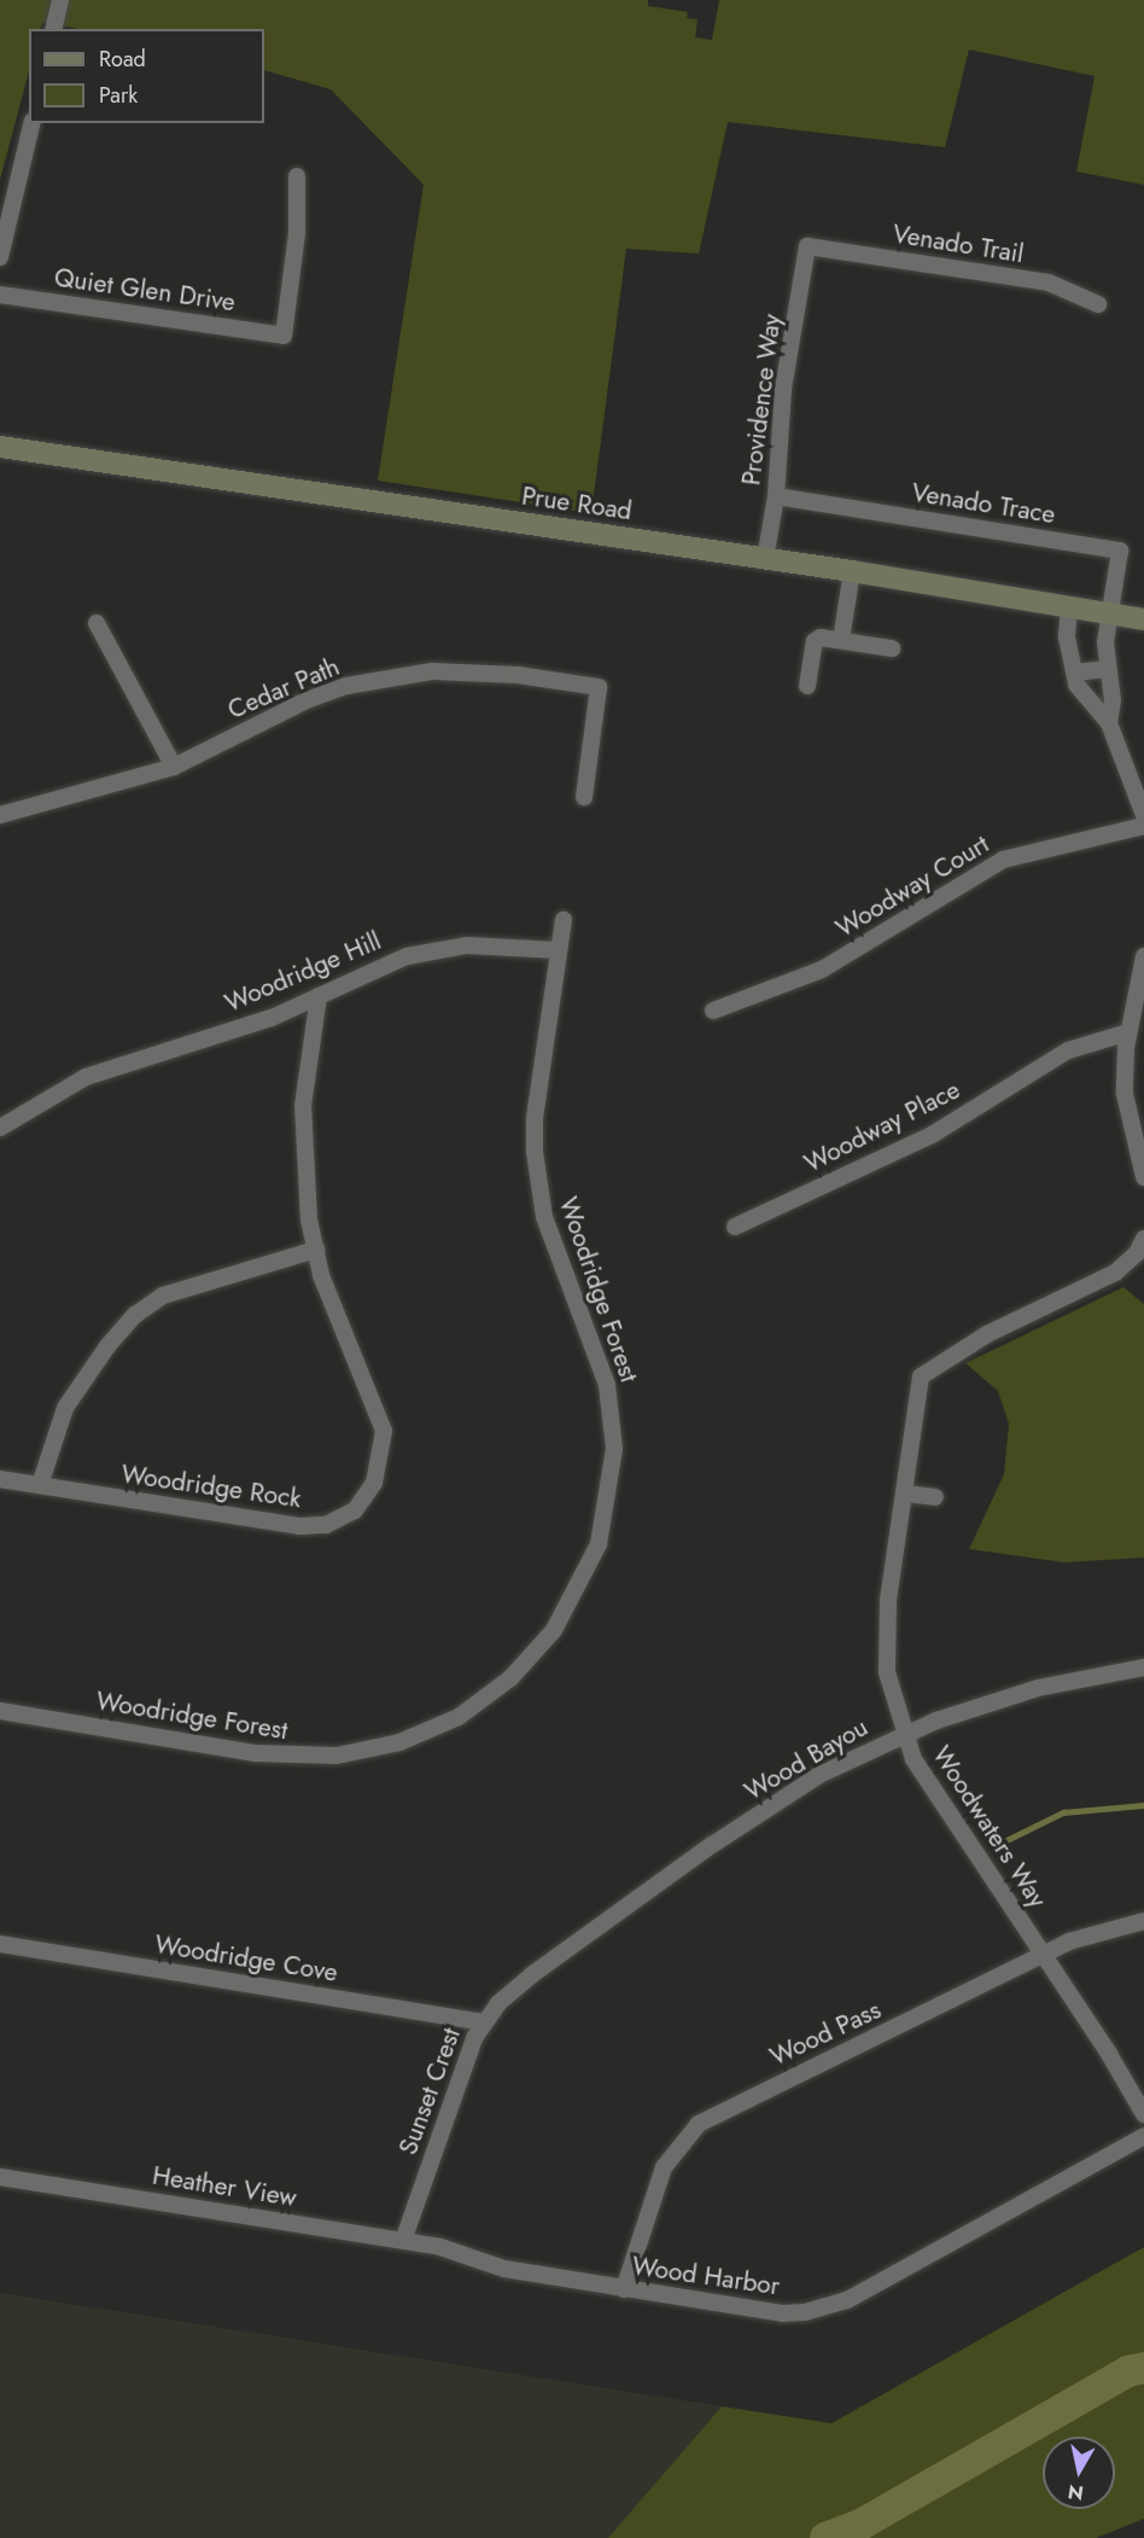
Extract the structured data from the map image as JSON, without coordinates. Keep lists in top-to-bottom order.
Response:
{
  "streets": {
    "main road": ["Prue Road"],
    "street": [
      "Venado Trail",
      "Quiet Glen Drive",
      "Providence Way",
      "Venado Trace",
      "Cedar Path",
      "Woodway Court",
      "Woodridge Hill",
      "Woodway Place",
      "Woodridge Forest",
      "Woodridge Rock",
      "Wood Bayou",
      "Woodwaters Way",
      "Woodridge Cove",
      "Wood Pass",
      "Sunset Crest",
      "Heather View",
      "Wood Harbor"
    ]
  },
  "crossings": [
    ["Venado Trail", "Providence Way"],
    ["Providence Way", "Prue Road"],
    ["Providence Way", "Venado Trace"],
    ["Prue Road", "Venado Trace"],
    ["Woodridge Hill", "Woodridge Forest"],
    ["Woodridge Hill", "Woodridge Rock"],
    ["Wood Bayou", "Woodwaters Way"],
    ["Wood Bayou", "Sunset Crest"],
    ["Woodwaters Way", "Wood Pass"],
    ["Woodridge Cove", "Sunset Crest"],
    ["Wood Pass", "Wood Harbor"],
    ["Sunset Crest", "Heather View"],
    ["Heather View", "Wood Harbor"]
  ],
  "legend": ["Road", "Park"],
  "north": "bottom"
}
